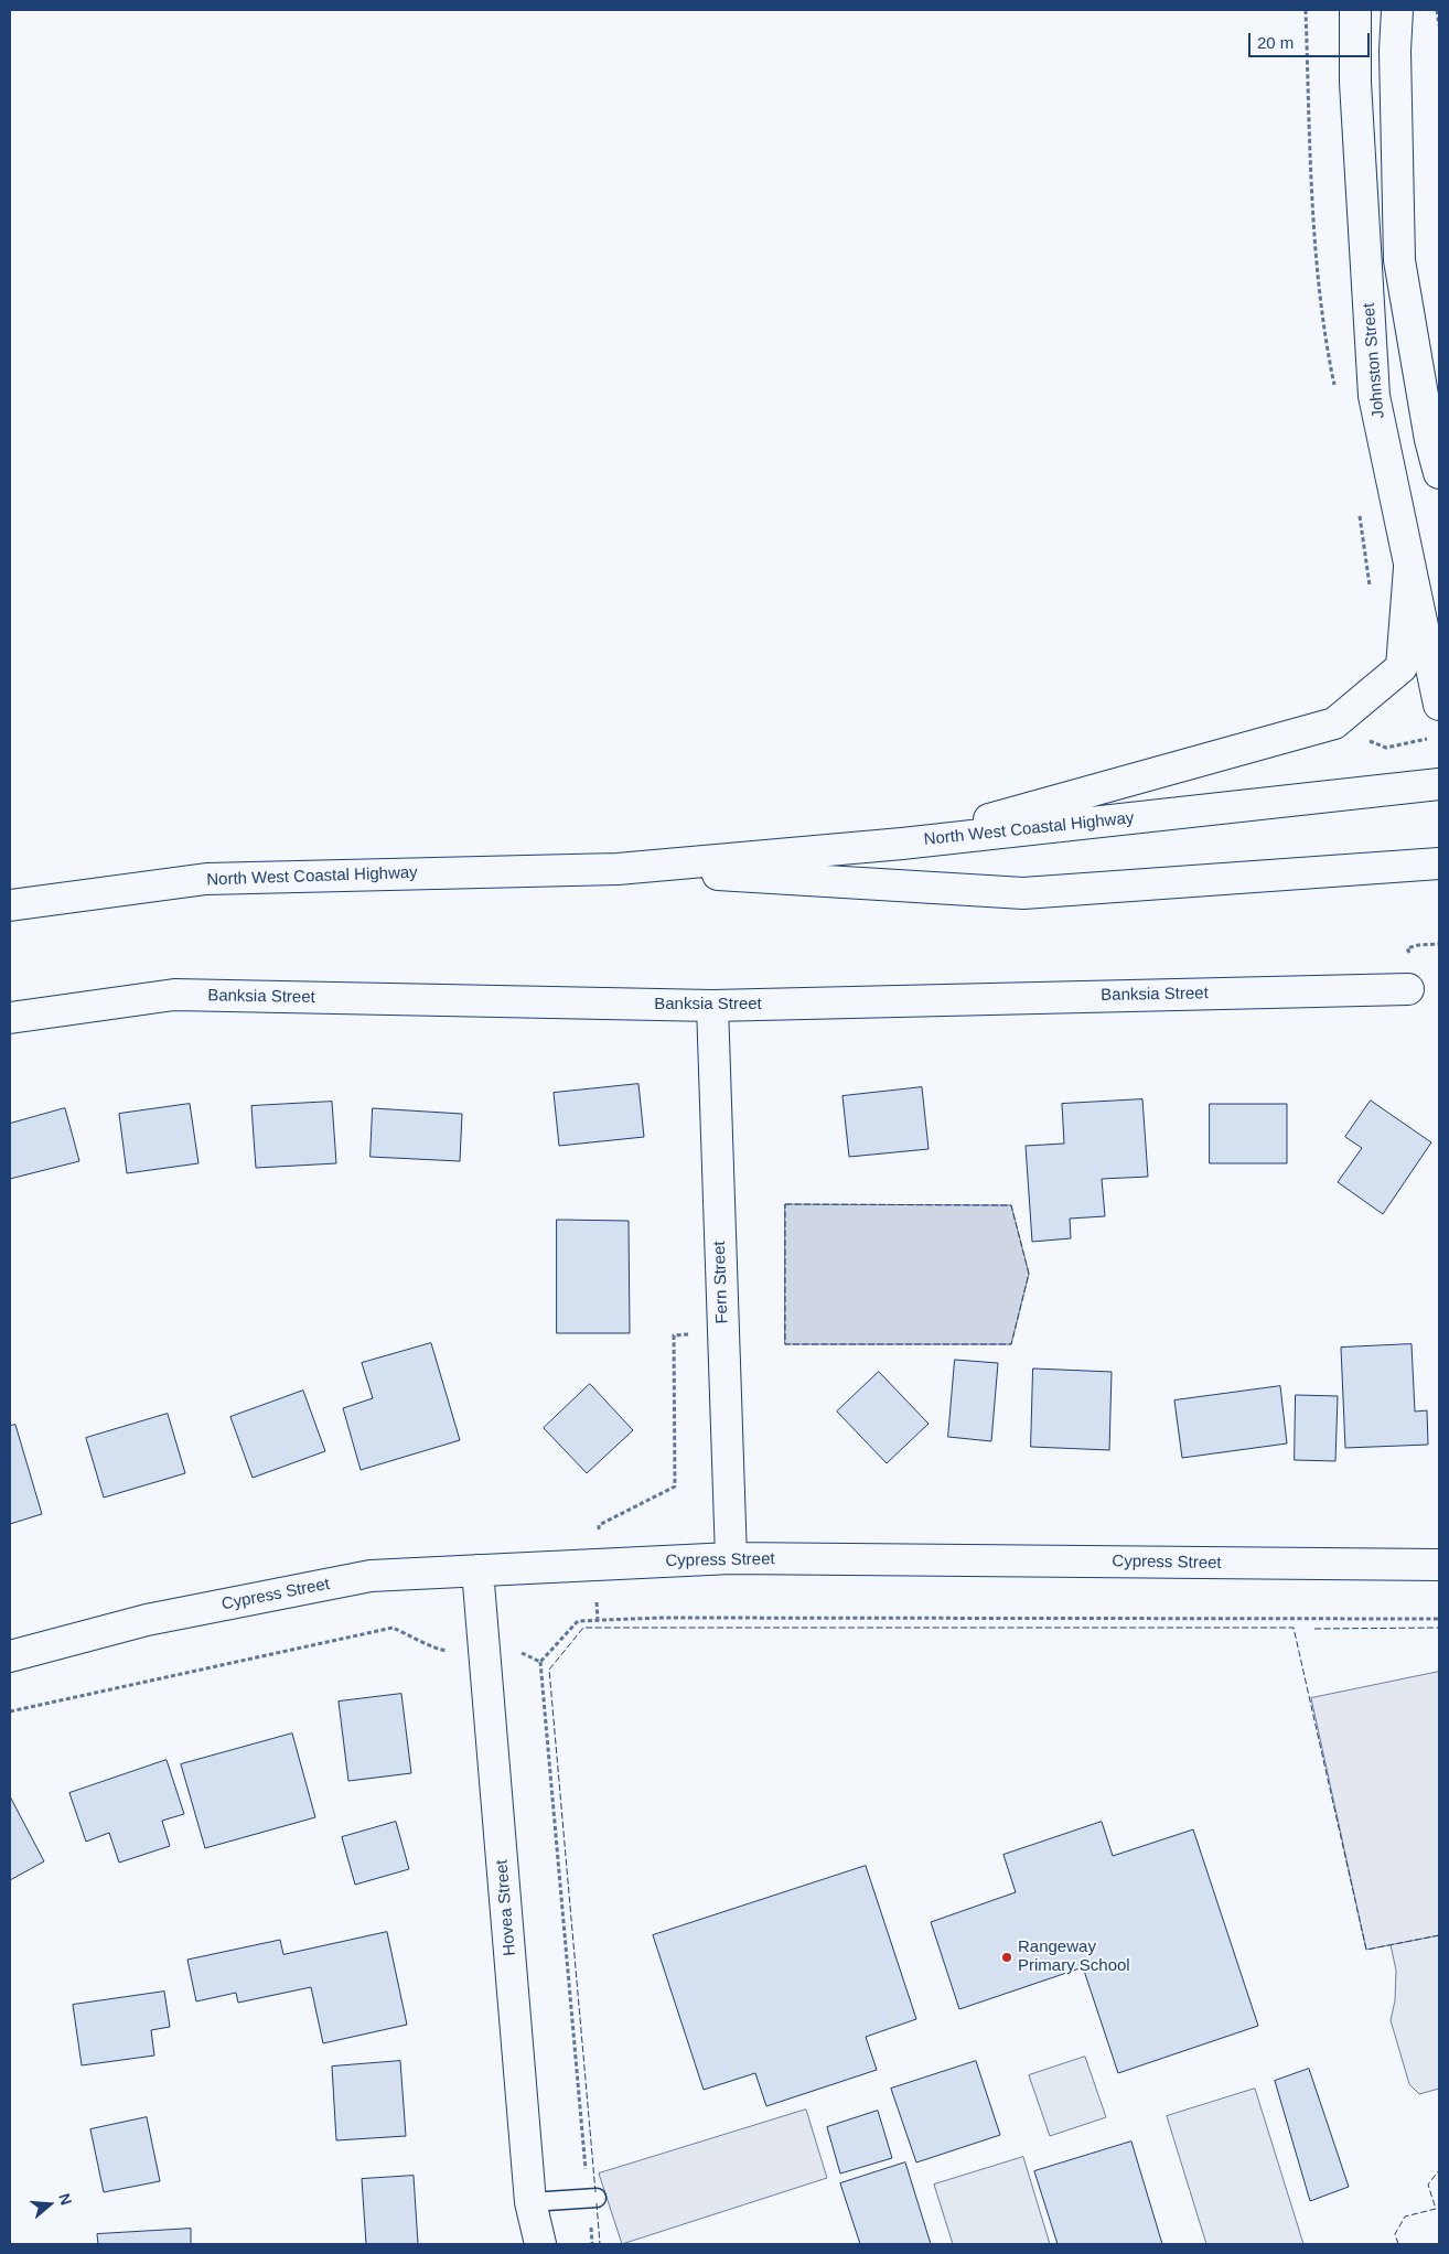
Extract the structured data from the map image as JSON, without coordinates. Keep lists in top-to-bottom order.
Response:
{
  "streets": {
    "main road": [
      "Johnston Street",
      "North West Coastal Highway",
      "Banksia Street",
      "Fern Street",
      "Cypress Street",
      "Hovea Street"
    ]
  },
  "crossings": [
    ["Banksia Street", "Fern Street"],
    ["Fern Street", "Cypress Street"],
    ["Cypress Street", "Hovea Street"]
  ],
  "places": ["Rangeway Primary School"],
  "scale_bar": "20 m",
  "north": "right"
}
